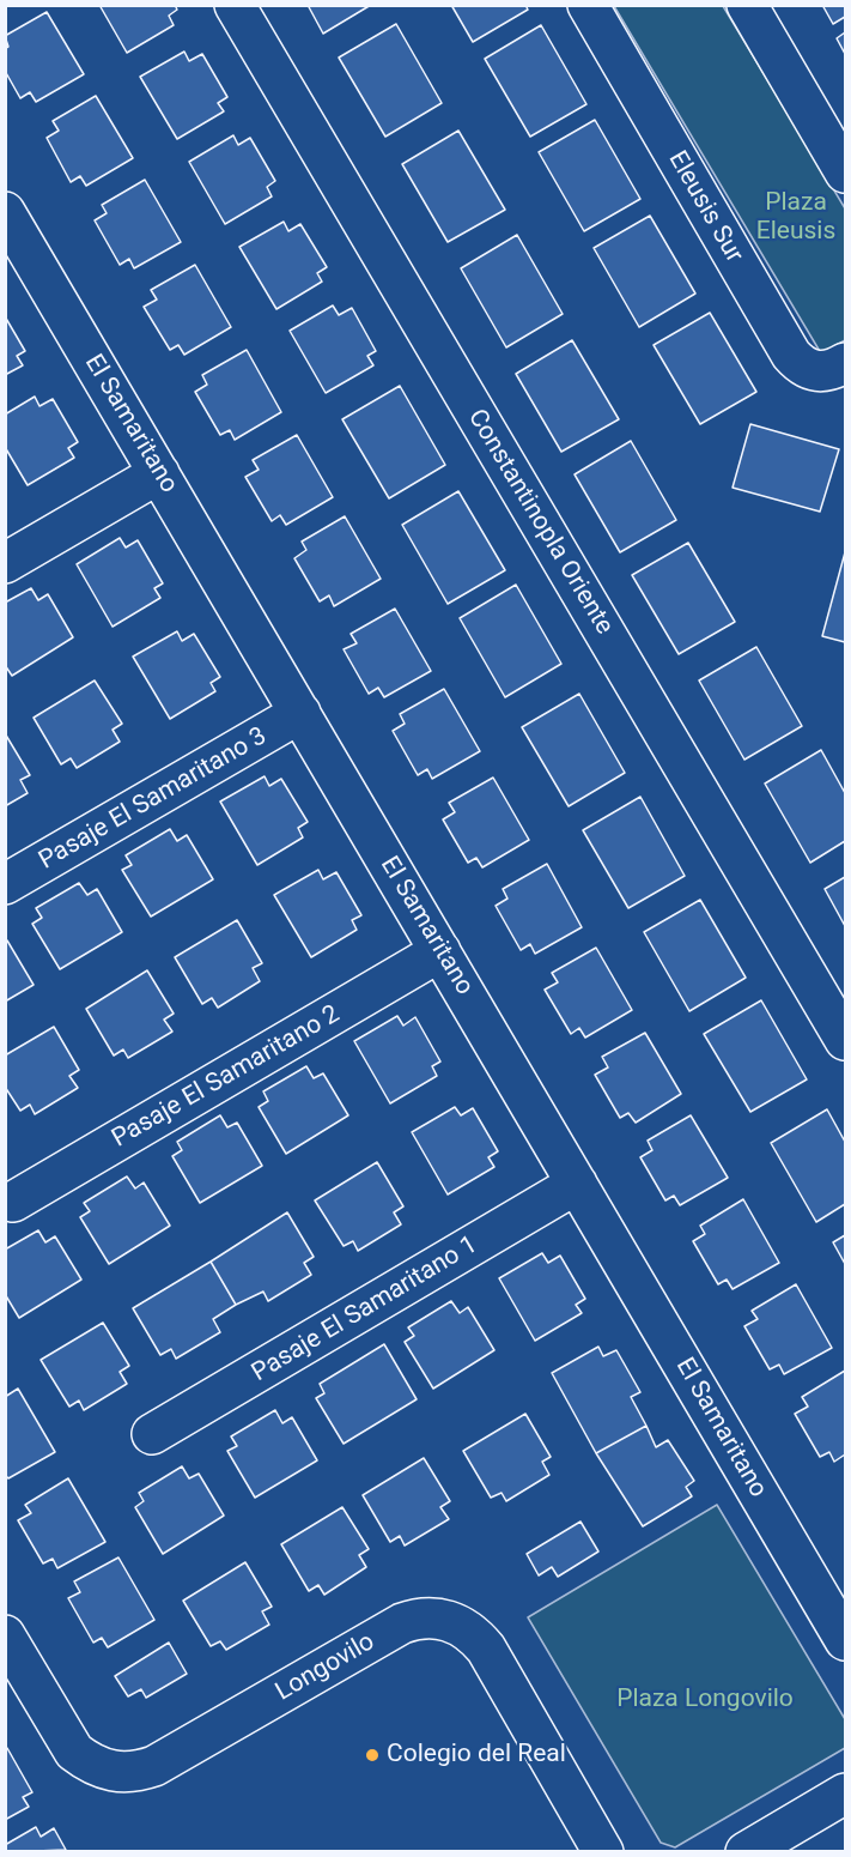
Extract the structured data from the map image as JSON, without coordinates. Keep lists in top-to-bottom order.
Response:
{
  "streets": {
    "street": [
      "Eleusis Sur",
      "El Samaritano",
      "Constantinopla Oriente",
      "Pasaje El Samaritano 3",
      "Pasaje El Samaritano 2",
      "Pasaje El Samaritano 1",
      "Longovilo"
    ]
  },
  "crossings": [
    ["El Samaritano", "Pasaje El Samaritano 3"],
    ["El Samaritano", "Pasaje El Samaritano 2"],
    ["El Samaritano", "Pasaje El Samaritano 1"]
  ],
  "parks": ["Plaza Eleusis", "Plaza Longovilo"],
  "places": ["Colegio del Real"]
}
